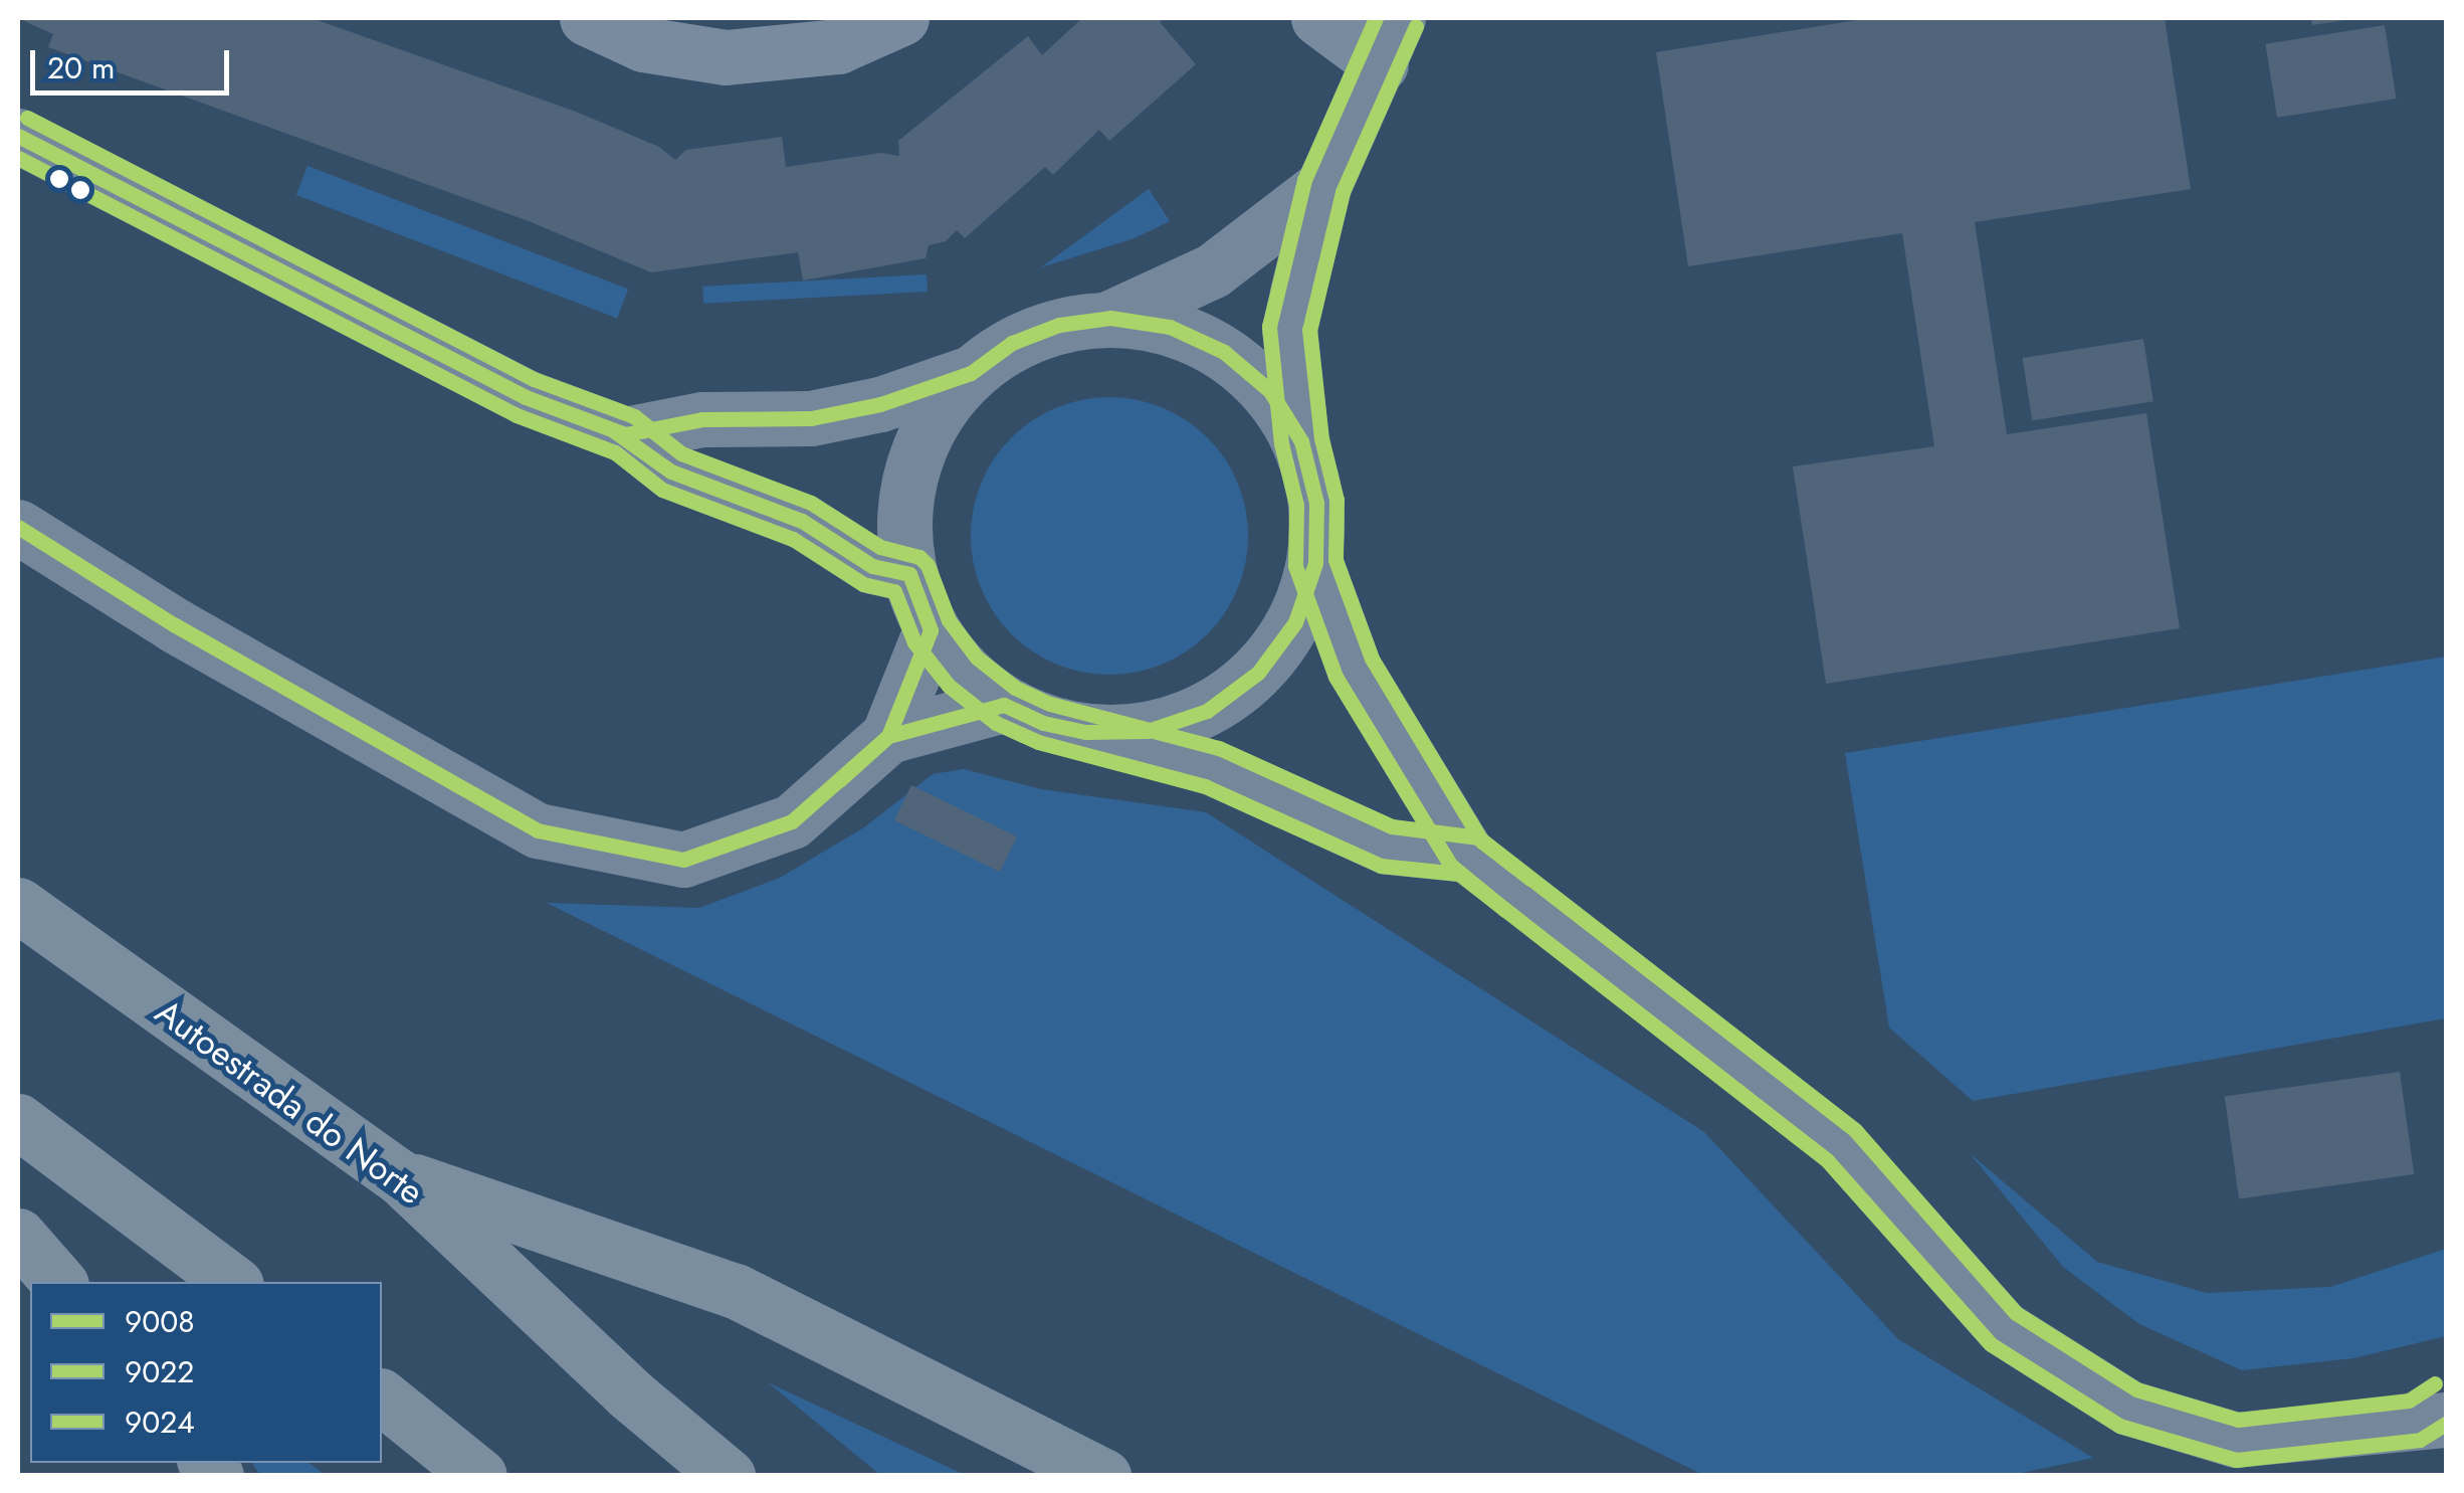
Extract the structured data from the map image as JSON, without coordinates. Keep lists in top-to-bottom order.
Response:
{
  "streets": {
    "highway": ["Autoestrada do Norte"]
  },
  "lines": ["transit line 9022", "transit line 9024", "transit line 9008"],
  "legend": ["9008", "9022", "9024"],
  "scale_bar": "20 m"
}
